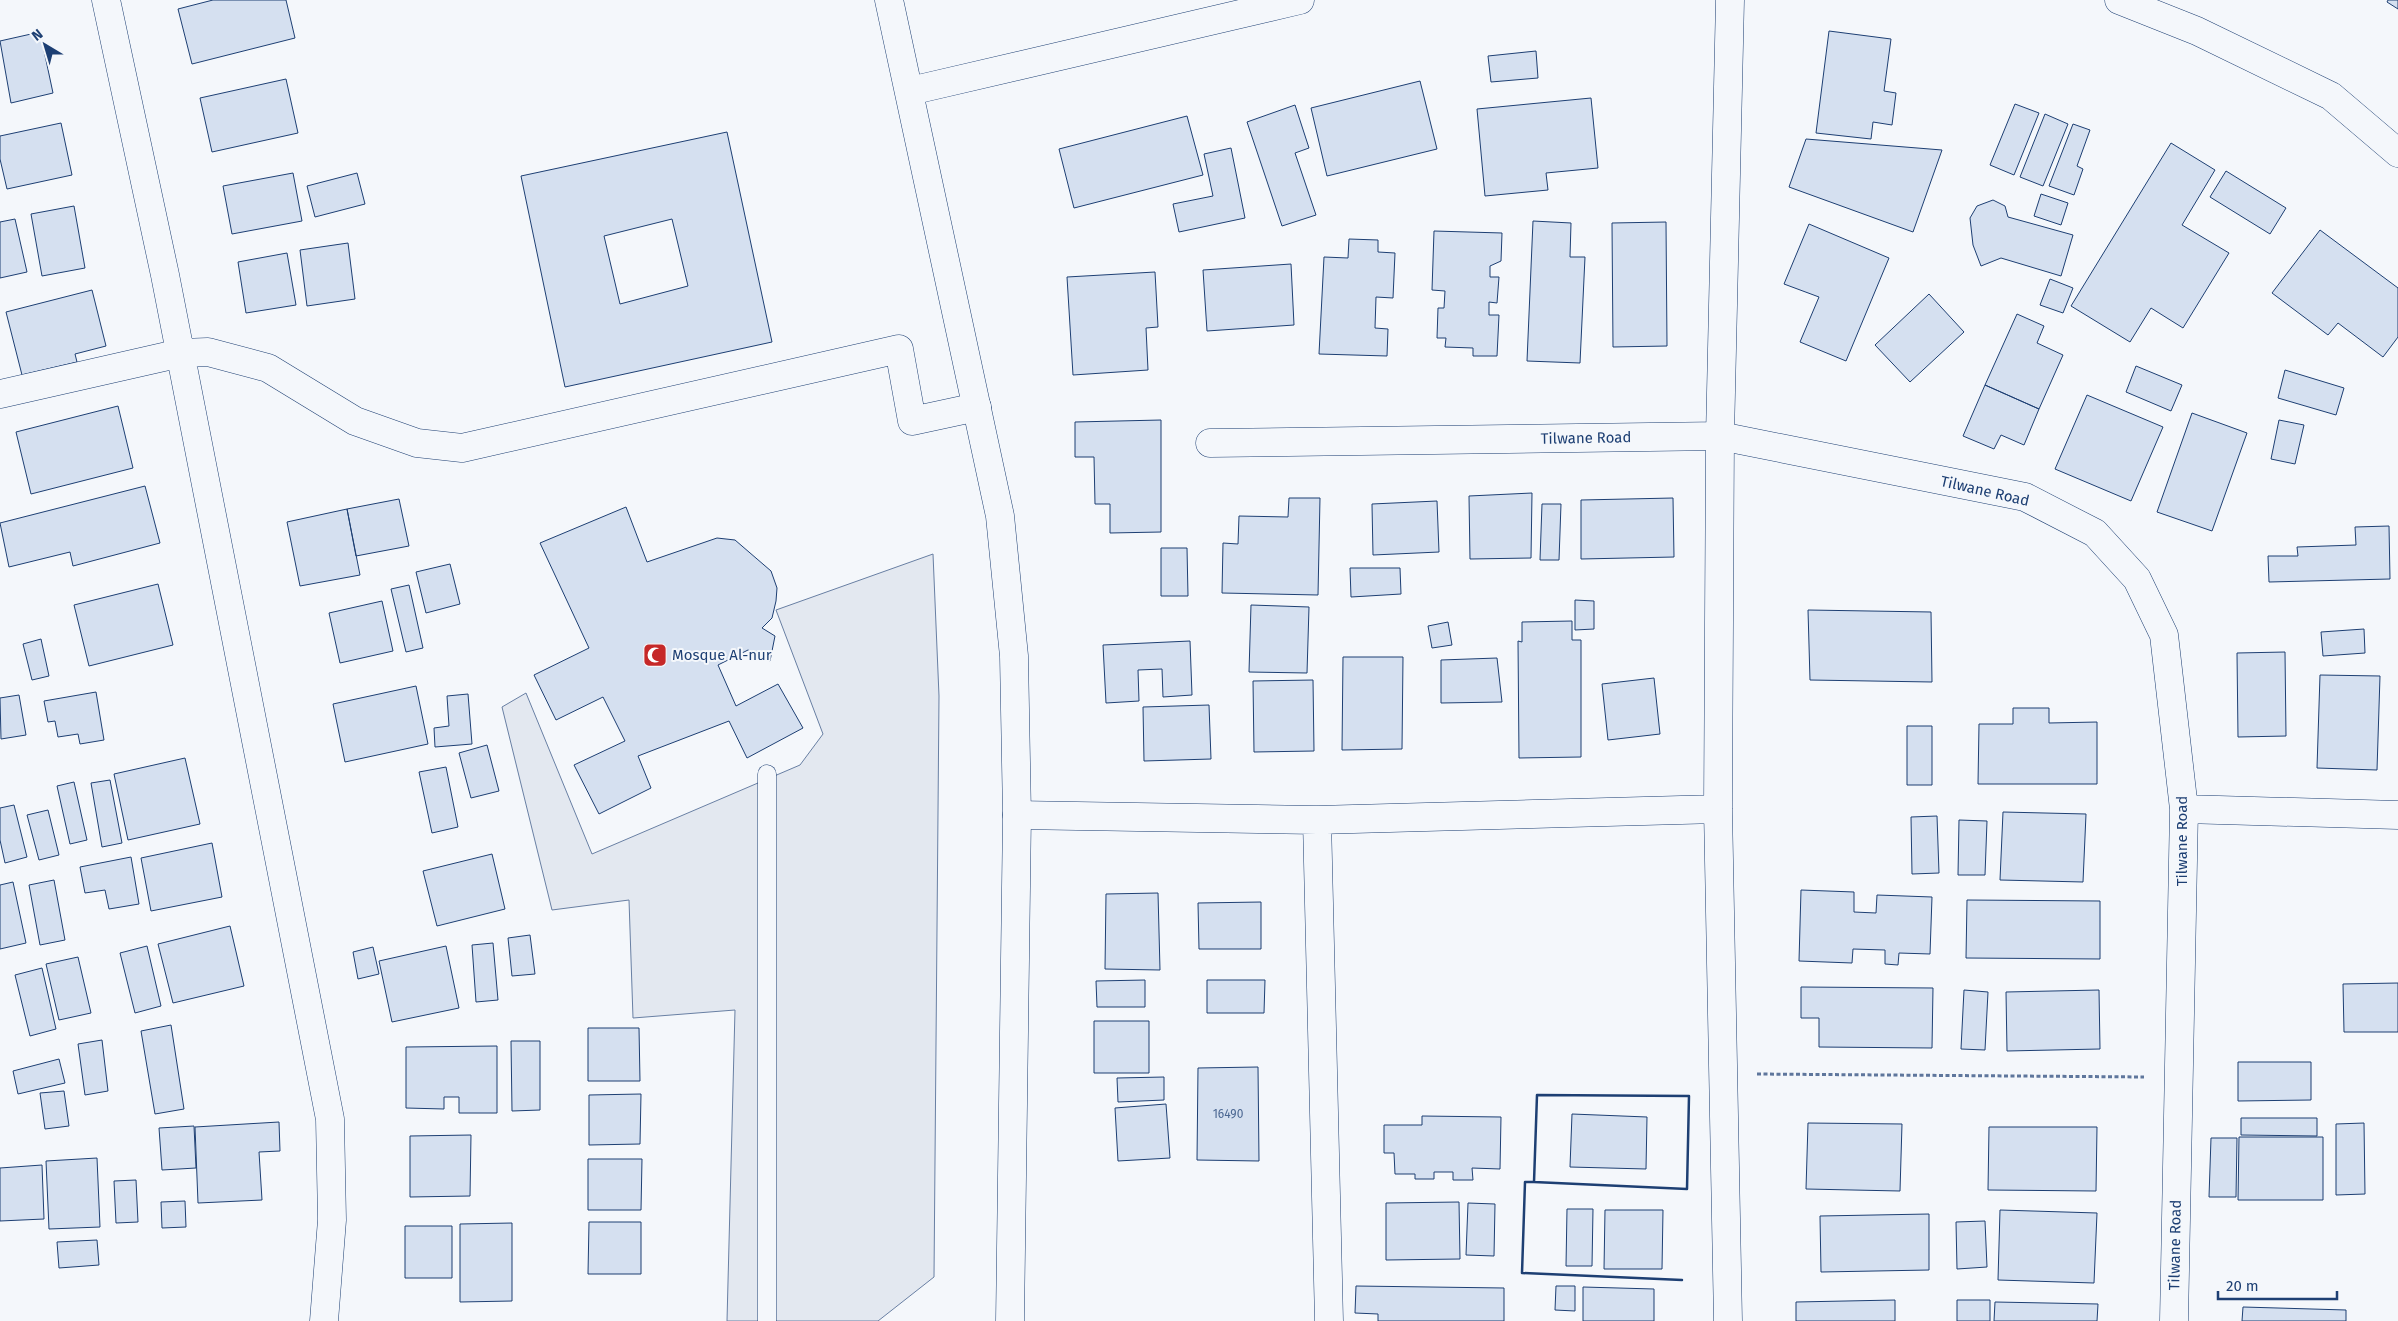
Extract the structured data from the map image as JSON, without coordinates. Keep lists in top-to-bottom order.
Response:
{
  "streets": {
    "street": ["Tilwane Road"]
  },
  "places": {
    "mosque": ["Mosque Al-nur"]
  },
  "house_numbers": ["16490"],
  "scale_bar": "20 m",
  "north": "top left"
}
